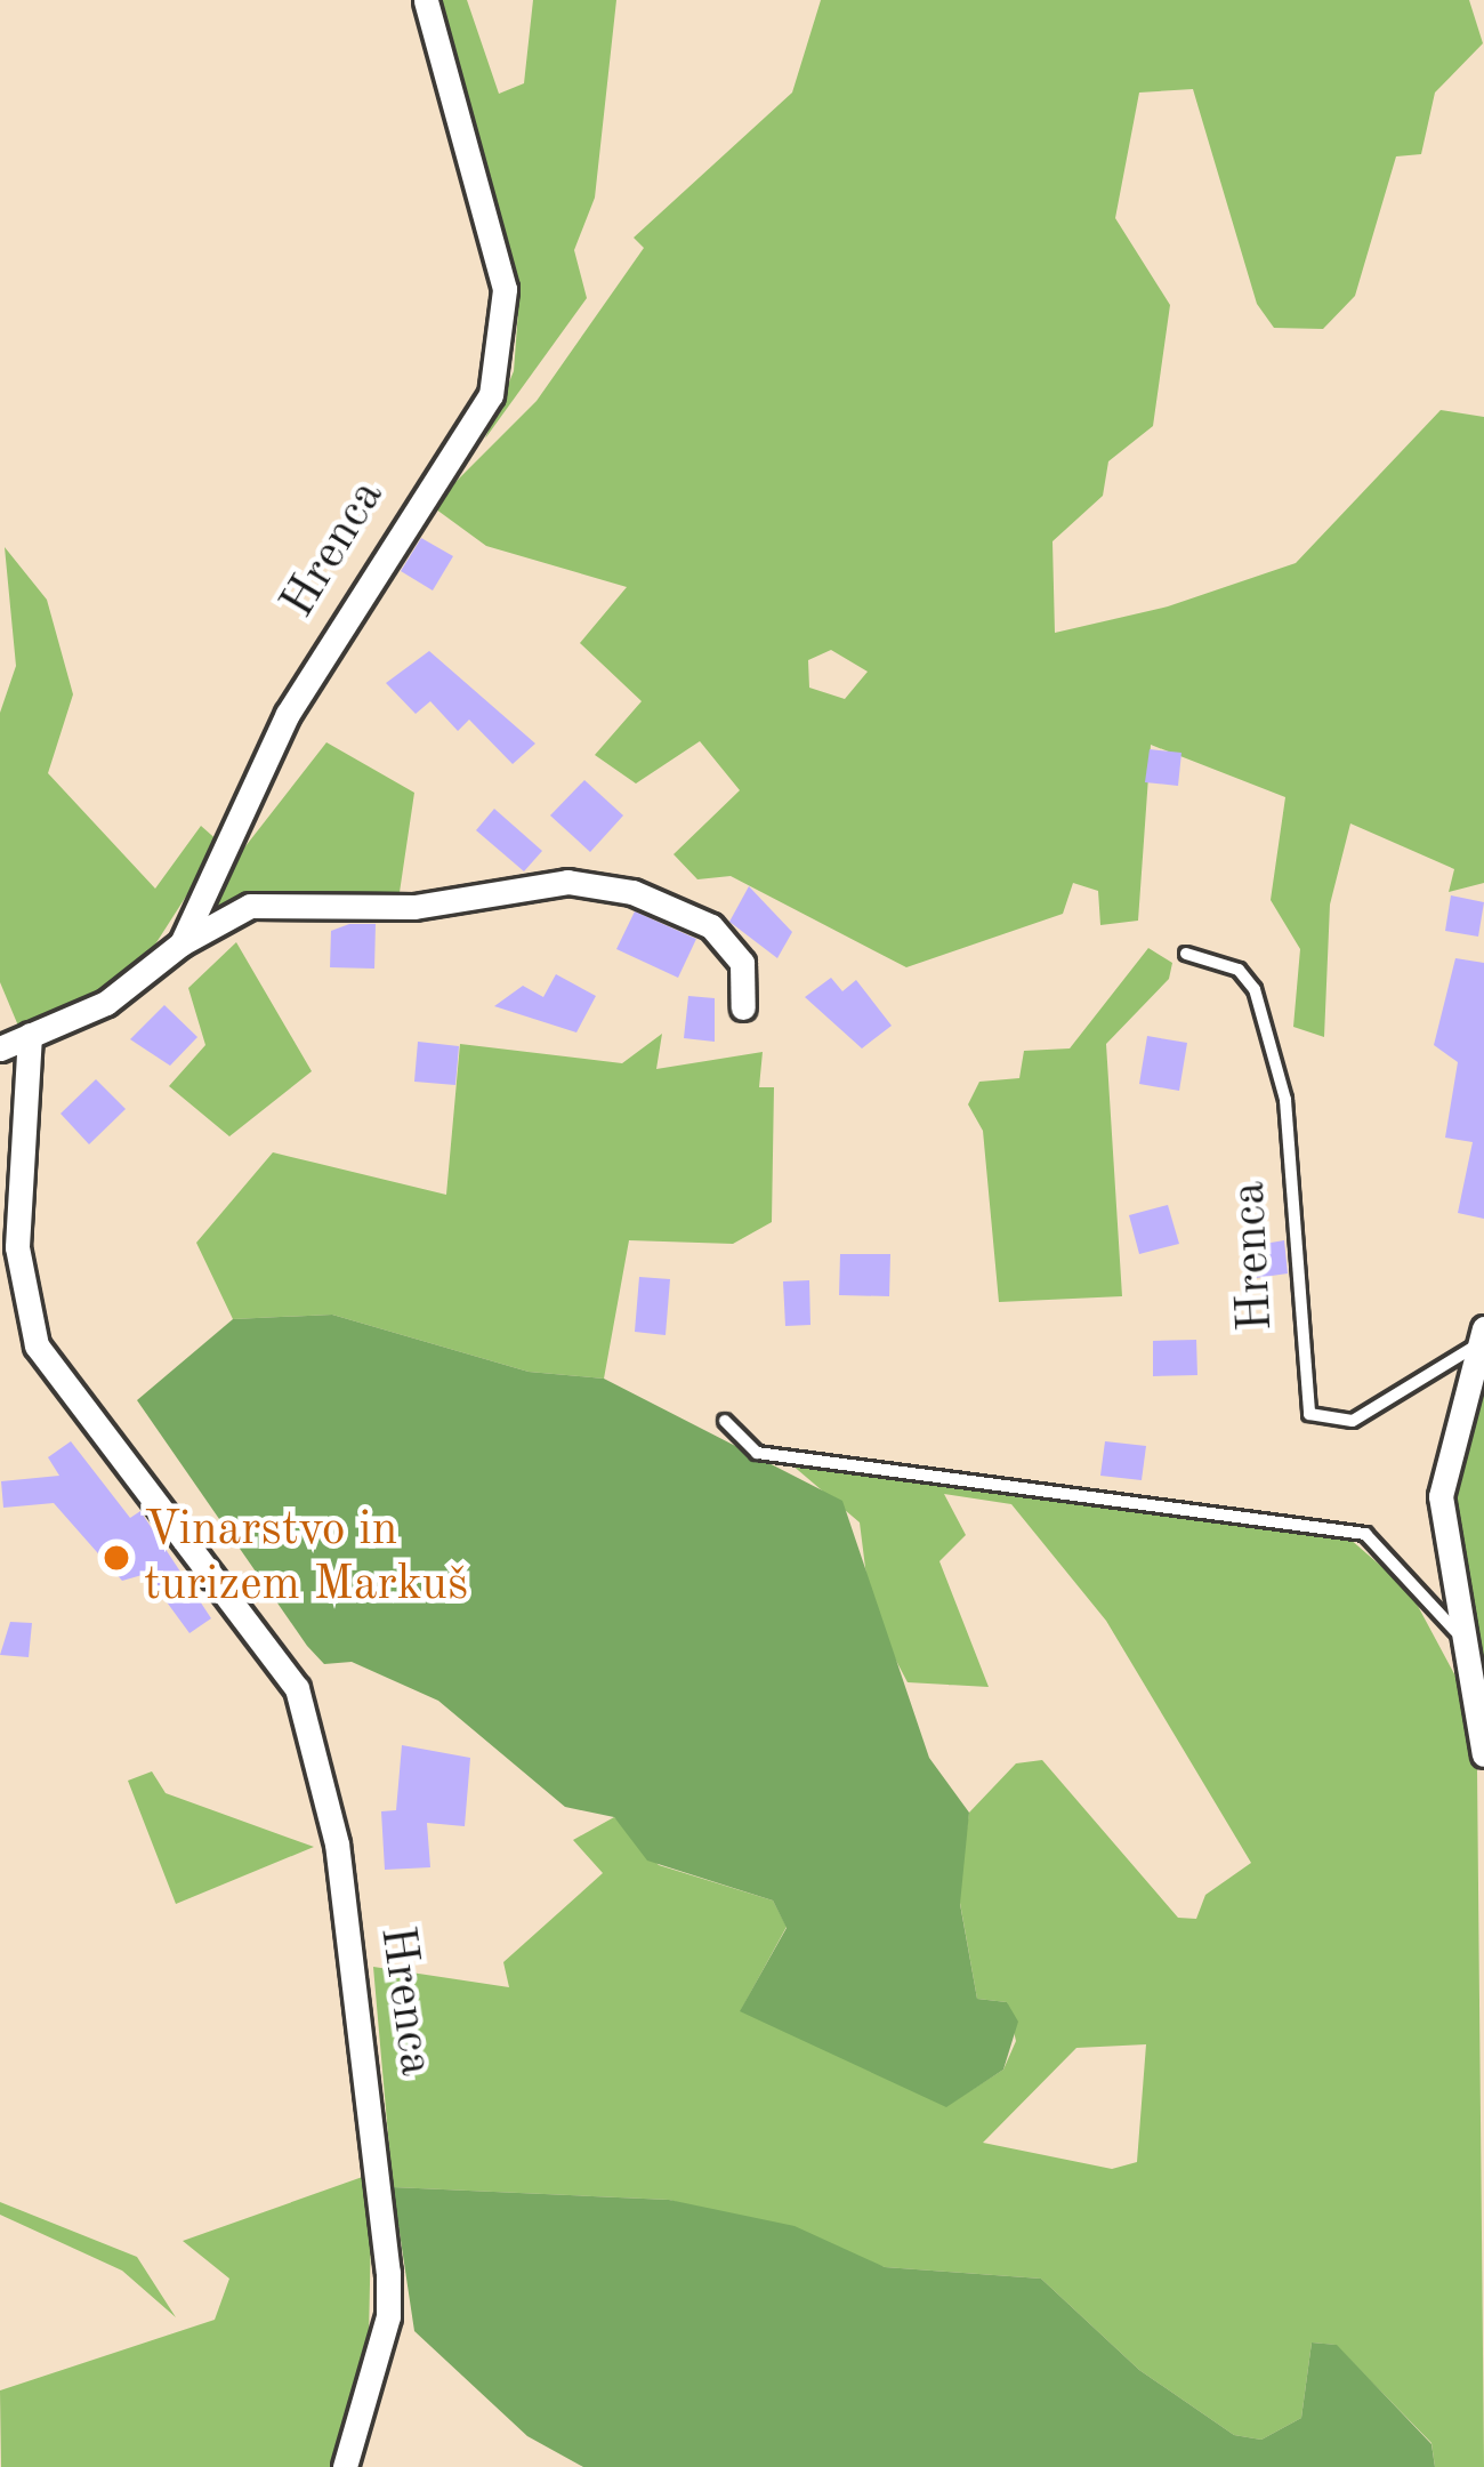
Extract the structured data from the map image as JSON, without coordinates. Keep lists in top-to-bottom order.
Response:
{
  "streets": {
    "street": ["Hrenca"]
  },
  "places": ["Vinarstvo in turizem Markuš"]
}
